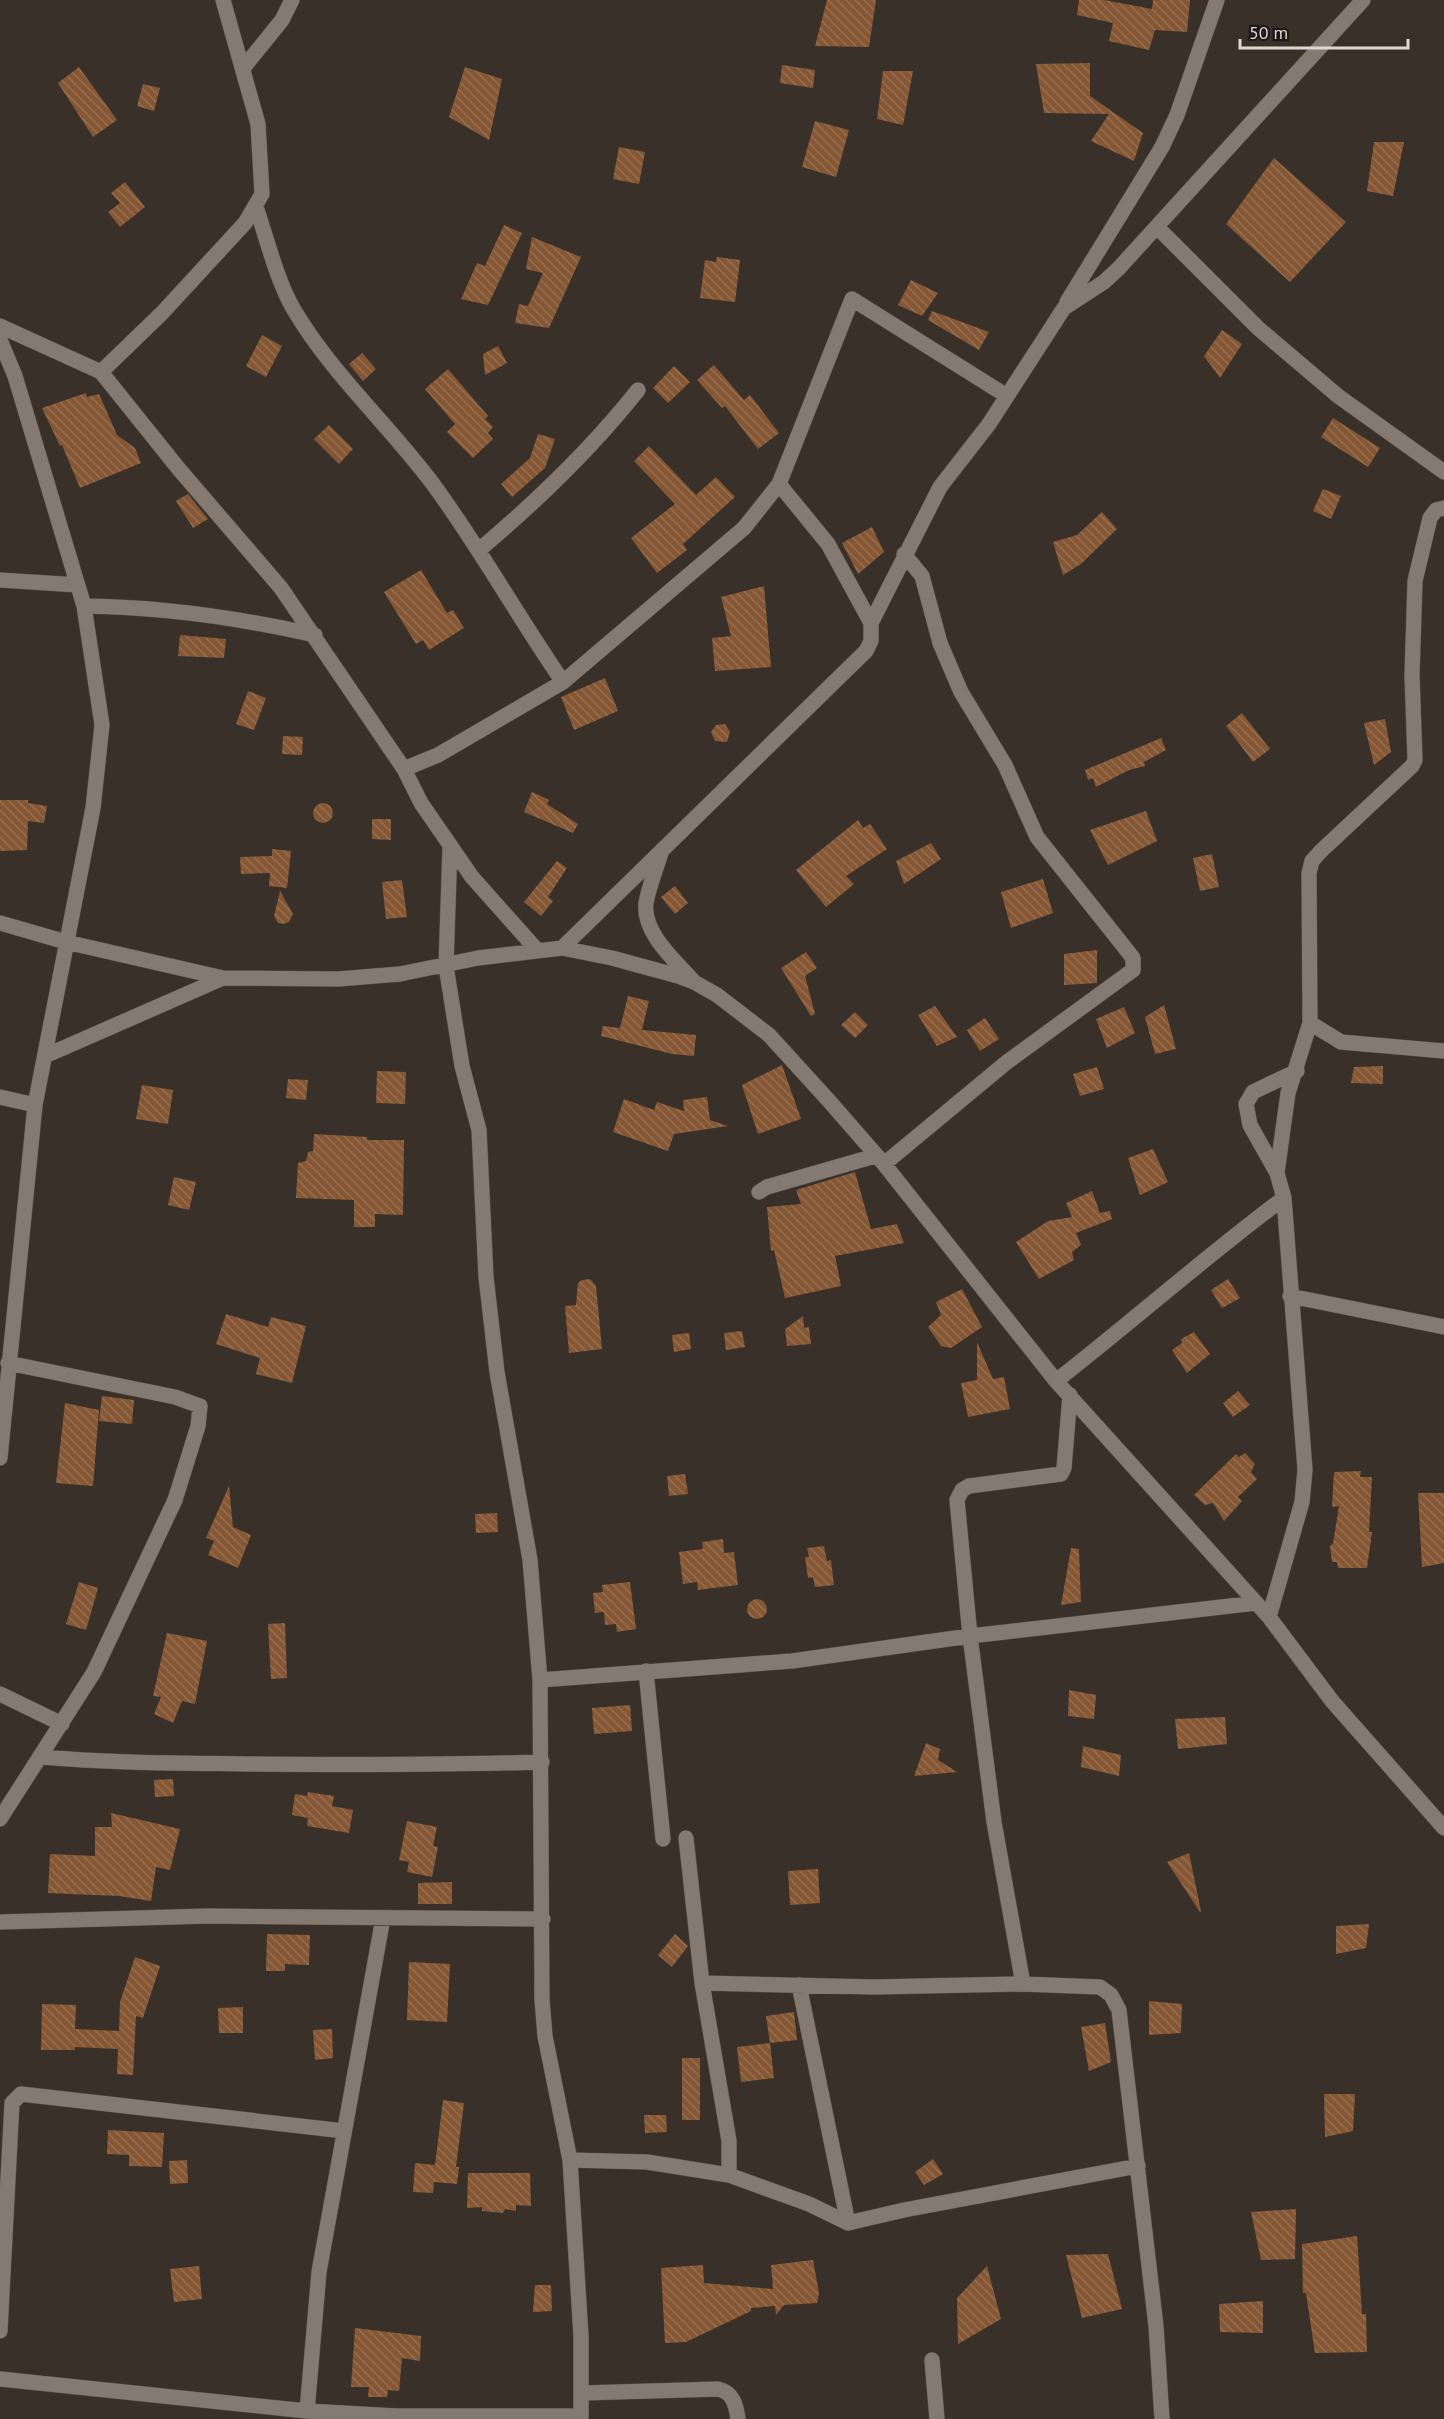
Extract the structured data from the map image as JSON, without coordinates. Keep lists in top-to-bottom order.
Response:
{
  "scale_bar": "50 m"
}
